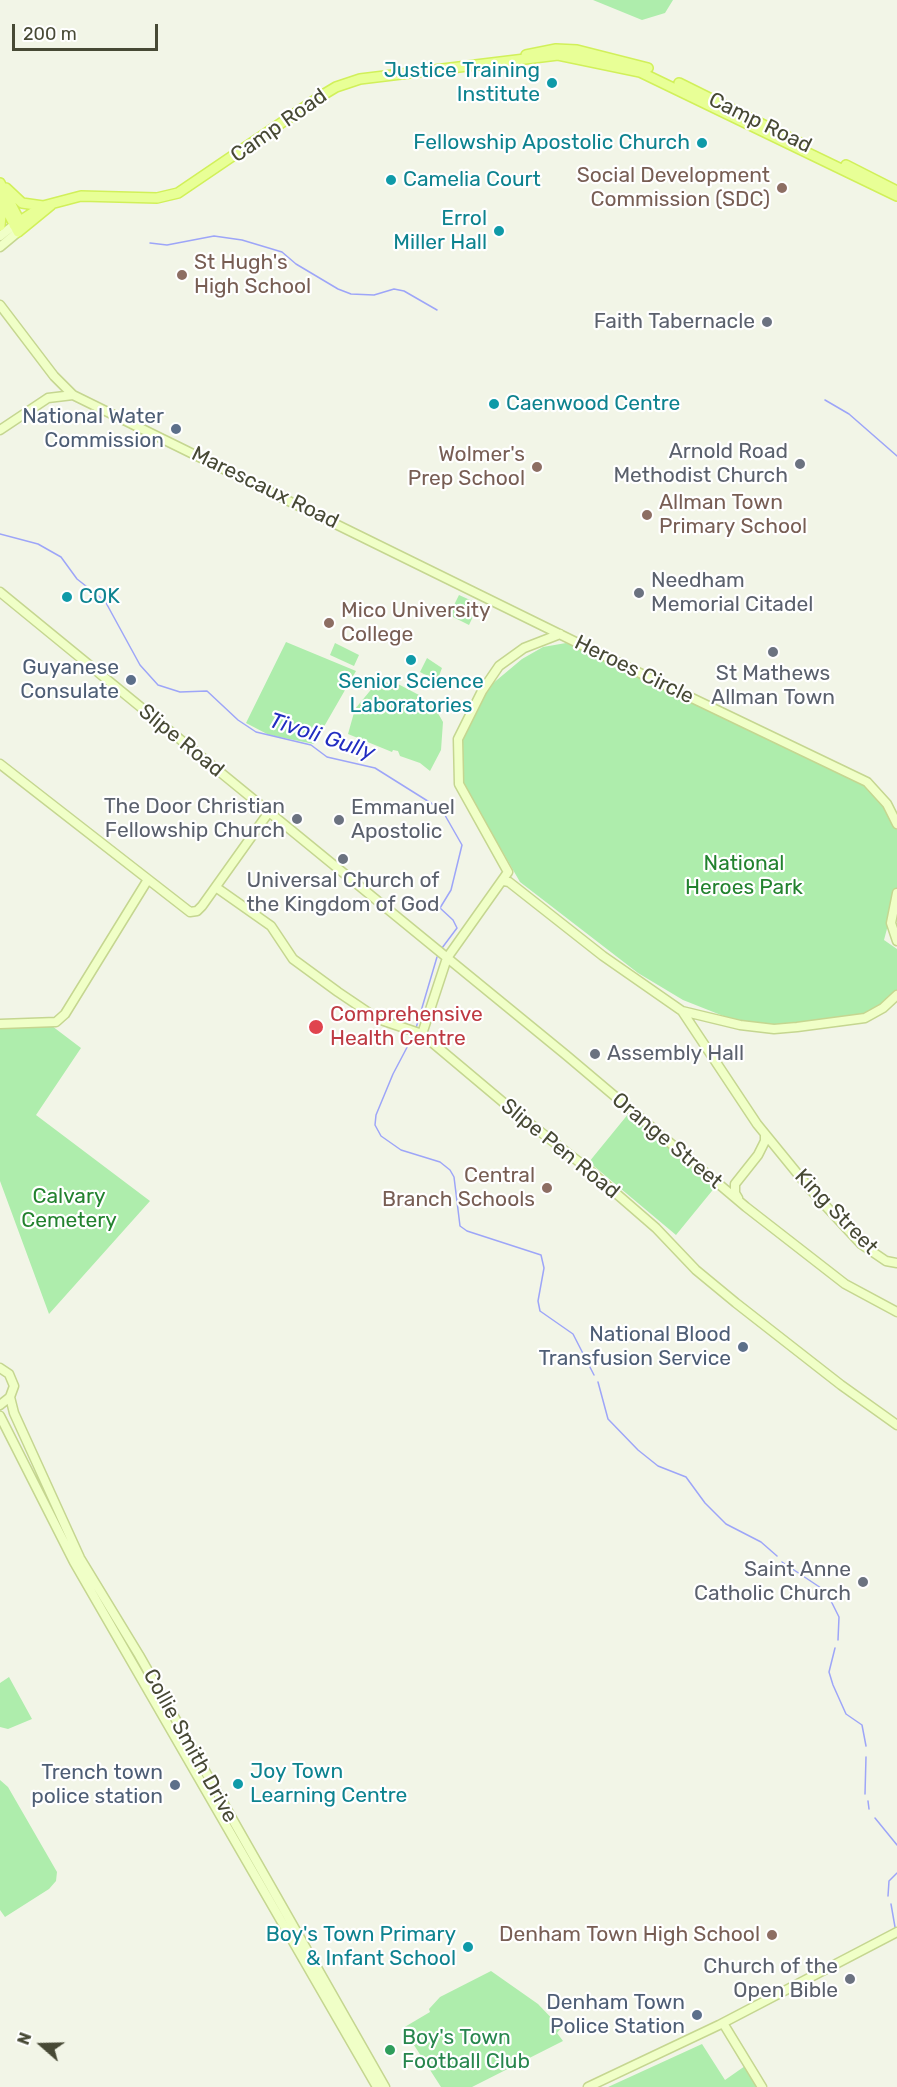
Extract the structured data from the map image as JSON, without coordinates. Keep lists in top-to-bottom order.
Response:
{
  "streets": {
    "main road": ["Camp Road"],
    "street": [
      "Marescaux Road",
      "Heroes Circle",
      "Slipe Road",
      "Orange Street",
      "Slipe Pen Road",
      "King Street",
      "Collie Smith Drive"
    ]
  },
  "crossings": [
    ["Marescaux Road", "Heroes Circle"],
    ["Slipe Road", "Orange Street"]
  ],
  "water": ["Tivoli Gully"],
  "parks": ["National Heroes Park", "Calvary Cemetery"],
  "places": [
    "Justice Training Institute",
    "Fellowship Apostolic Church",
    "Camelia Court",
    "Social Development Commission (SDC)",
    "Errol Miller Hall",
    "St Hugh's High School",
    "Faith Tabernacle",
    "Caenwood Centre",
    "National Water Commission",
    "Arnold Road Methodist Church",
    "Wolmer's Prep School",
    "Allman Town Primary School",
    "Needham Memorial Citadel",
    "COK",
    "Mico University College",
    "St Mathews Allman Town",
    "Senior Science Laboratories",
    "Guyanese Consulate",
    "The Door Christian Fellowship Church",
    "Emmanuel Apostolic",
    "Universal Church of the Kingdom of God",
    "Comprehensive Health Centre",
    "Assembly Hall",
    "Central Branch Schools",
    "National Blood Transfusion Service",
    "Saint Anne Catholic Church",
    "Joy Town Learning Centre",
    "Trench town police station",
    "Denham Town High School",
    "Boy's Town Primary & Infant School",
    "Church of the Open Bible",
    "Denham Town Police Station",
    "Boy's Town Football Club"
  ],
  "scale_bar": "200 m",
  "north": "left"
}
